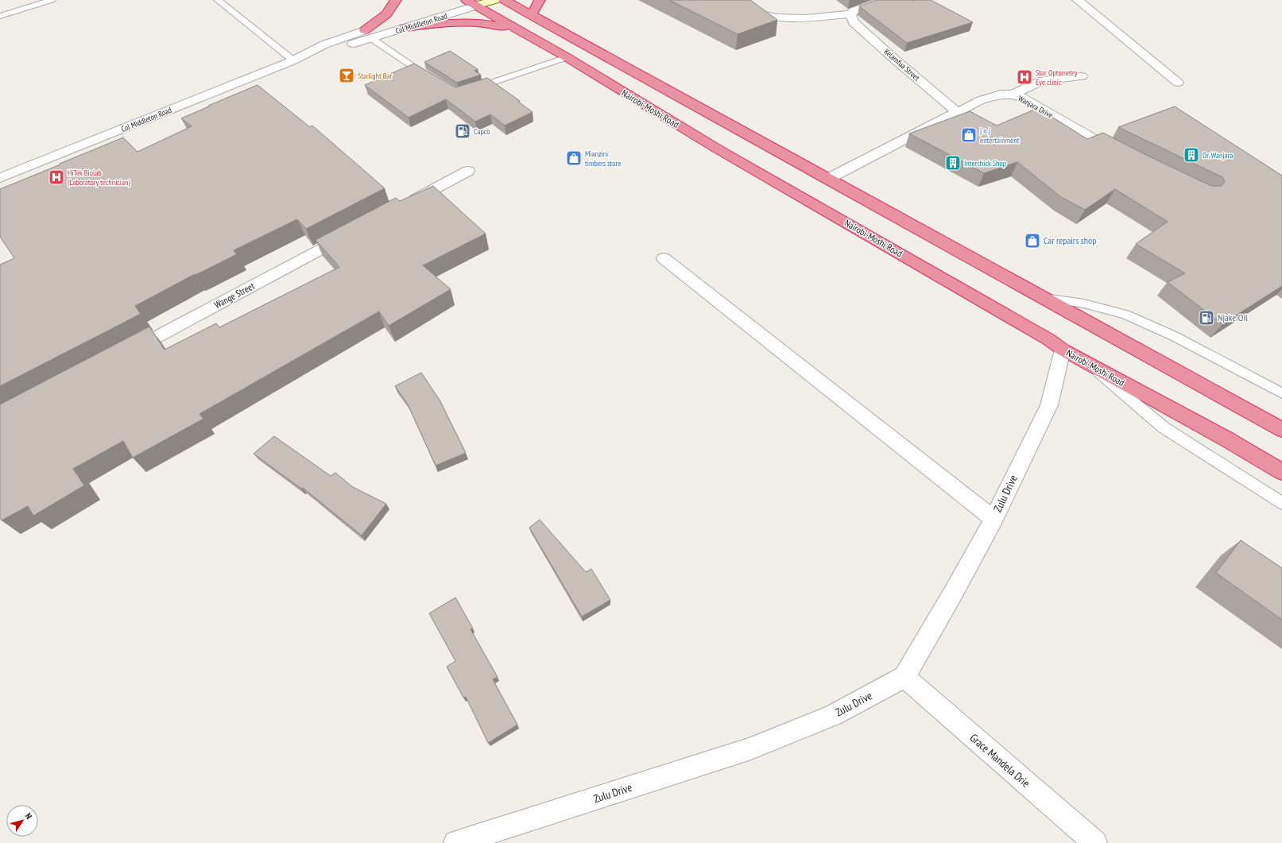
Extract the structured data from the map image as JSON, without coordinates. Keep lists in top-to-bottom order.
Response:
{
  "streets": {
    "highway": ["Nairobi-Moshi Road"],
    "street": [
      "Col Middleton Road",
      "Kelamfua Street",
      "Wanjara Drive",
      "Wange Street",
      "Zulu Drive",
      "Grace Mandela Drie"
    ]
  },
  "crossings": [
    ["Col Middleton Road", "Nairobi-Moshi Road"],
    ["Kelamfua Street", "Wanjara Drive"],
    ["Nairobi-Moshi Road", "Zulu Drive"],
    ["Zulu Drive", "Grace Mandela Drie"]
  ],
  "places": {
    "bar": ["Starlight Bar"],
    "hospital": ["Star Optometry Eye clinic", "HiTek Biolab (Laboratory technician)"],
    "fuel station": ["Capco", "Njake Oil"],
    "shop": ["j n j entertainment", "Mianzini timbers store", "Car repairs shop"],
    "building": ["Dr. Wanjara", "Interchick Shop"]
  },
  "north": "top right"
}
